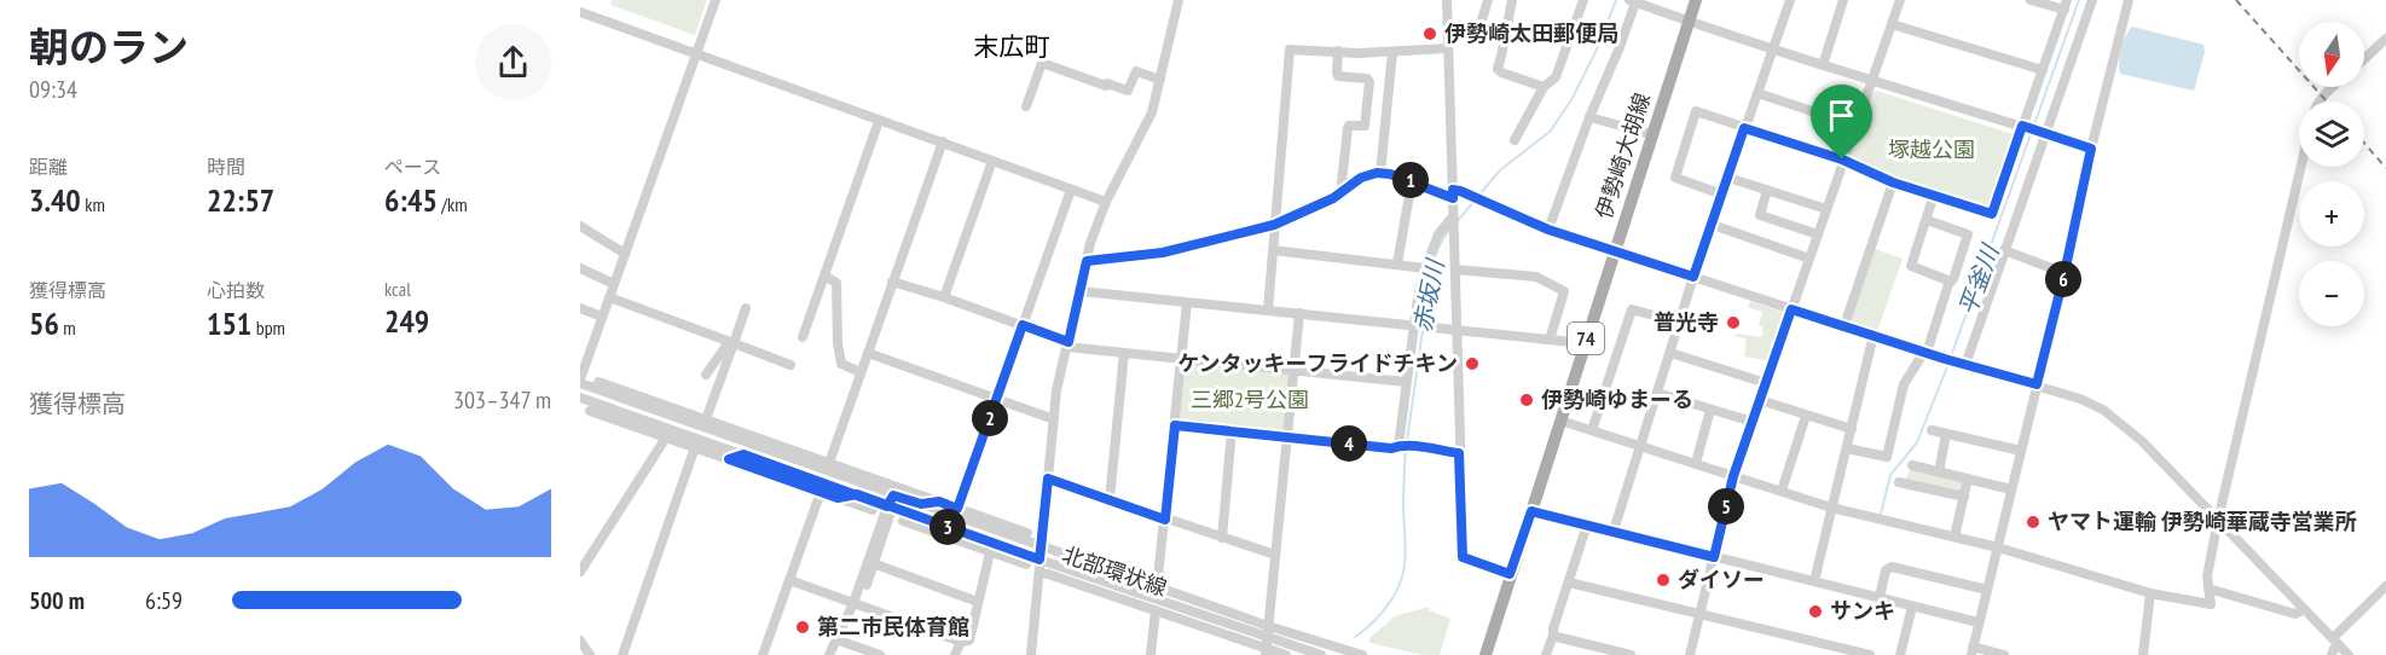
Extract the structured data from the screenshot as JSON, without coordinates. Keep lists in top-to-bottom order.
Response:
{
  "streets": {
    "main road": ["伊勢崎大胡線", "74"],
    "street": ["北部環状線"]
  },
  "districts": ["末広町"],
  "water": ["平釜川", "赤坂川"],
  "parks": ["塚越公園", "三郷2号公園"],
  "places": [
    "伊勢崎太田郵便局",
    "普光寺",
    "ケンタッキーフライドチキン",
    "伊勢崎ゆまーる",
    "ヤマト運輸 伊勢崎華蔵寺営業所",
    "ダイソー",
    "サンキ",
    "第二市民体育館"
  ],
  "north": "bottom",
  "page": {
    "heading": ["朝のラン", "09:34"],
    "map_buttons": ["+", "−"],
    "stats": [
      ["距離", "3.40 km"],
      ["時間", "22:57"],
      ["ペース", "6:45 /km"],
      ["獲得標高", "56 m"],
      ["心拍数", "151 bpm"],
      ["kcal", "249"]
    ],
    "pins": [
      "1",
      "6",
      "2",
      "4",
      "5",
      "3"
    ],
    "chart": ["獲得標高", "303–347 m"],
    "list": [
      {
        "name": "500 m",
        "note": "6:59"
      }
    ]
  }
}
